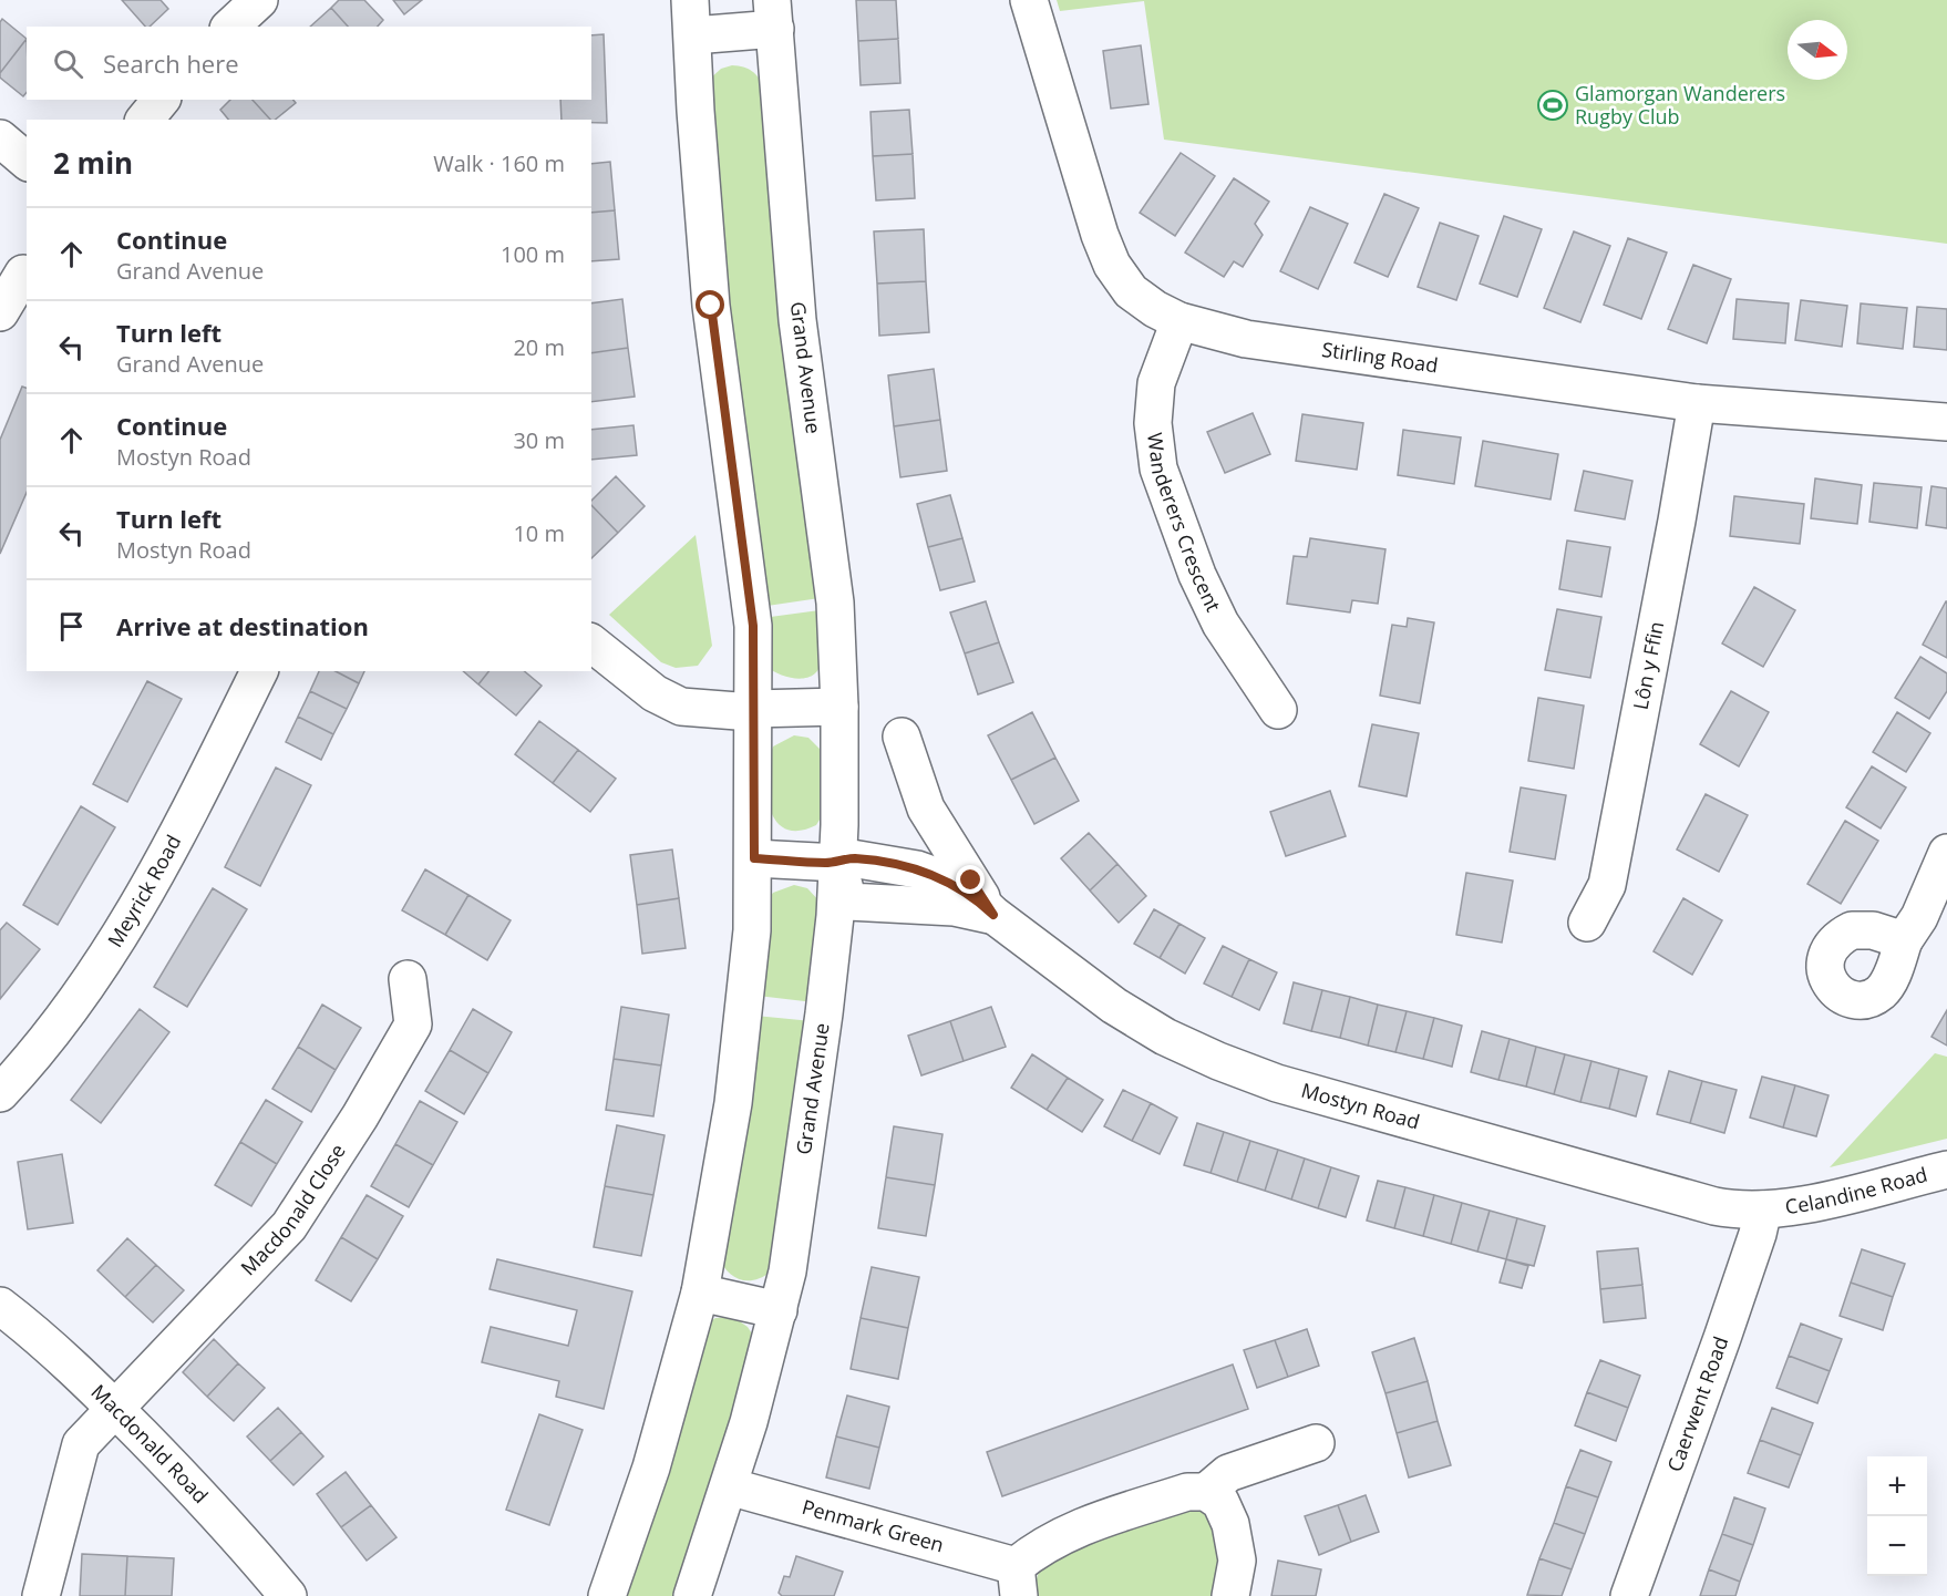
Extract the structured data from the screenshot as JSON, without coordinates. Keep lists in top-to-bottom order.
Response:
{
  "streets": {
    "street": [
      "Stirling Road",
      "Grand Avenue",
      "Wanderers Crescent",
      "Lôn y Ffin",
      "Meyrick Road",
      "Mostyn Road",
      "Celandine Road",
      "Macdonald Close",
      "Caerwent Road",
      "Macdonald Road",
      "Penmark Green"
    ]
  },
  "crossings": [
    ["Stirling Road", "Wanderers Crescent"],
    ["Stirling Road", "Lôn y Ffin"],
    ["Grand Avenue", "Mostyn Road"],
    ["Grand Avenue", "Penmark Green"],
    ["Mostyn Road", "Celandine Road"],
    ["Mostyn Road", "Caerwent Road"],
    ["Celandine Road", "Caerwent Road"],
    ["Macdonald Close", "Macdonald Road"]
  ],
  "places": {
    "sports": ["Glamorgan Wanderers Rugby Club"]
  },
  "north": "right",
  "page": {
    "search": "Search here",
    "heading": ["2 min", "Walk · 160 m"],
    "list": [
      ["Continue", "Grand Avenue", "100 m"],
      ["Turn left", "Grand Avenue", "20 m"],
      ["Continue", "Mostyn Road", "30 m"],
      ["Turn left", "Mostyn Road", "10 m"],
      "Arrive at destination"
    ],
    "map_buttons": ["+", "−"]
  }
}
